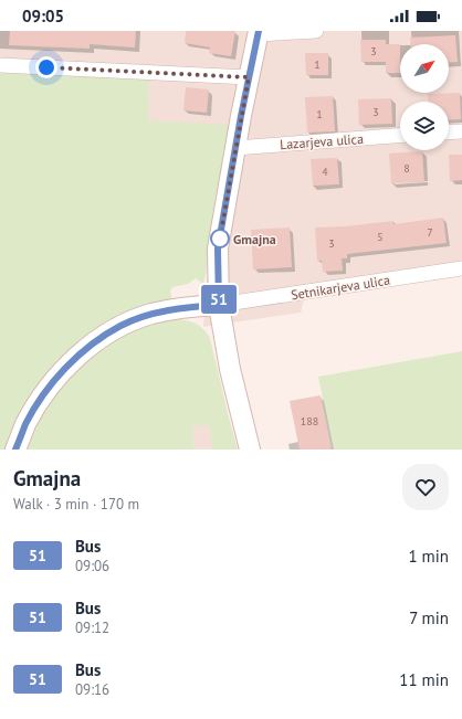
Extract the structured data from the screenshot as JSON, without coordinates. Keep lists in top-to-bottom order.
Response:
{
  "streets": {
    "street": ["Lazarjeva ulica", "Setnikarjeva ulica"]
  },
  "places": ["Gmajna"],
  "lines": ["bus line 51"],
  "house_numbers": [
    "3",
    "1",
    "3",
    "1",
    "8",
    "4",
    "7",
    "5",
    "3",
    "188"
  ],
  "north": "top right",
  "page": {
    "status": "09:05",
    "on_map": "51",
    "heading": ["Gmajna", "Walk · 3 min · 170 m"],
    "list": [
      {
        "mark": "51",
        "name": "Bus",
        "note": "09:06",
        "value": "1 min"
      },
      {
        "mark": "51",
        "name": "Bus",
        "note": "09:12",
        "value": "7 min"
      },
      {
        "mark": "51",
        "name": "Bus",
        "note": "09:16",
        "value": "11 min"
      }
    ]
  }
}
